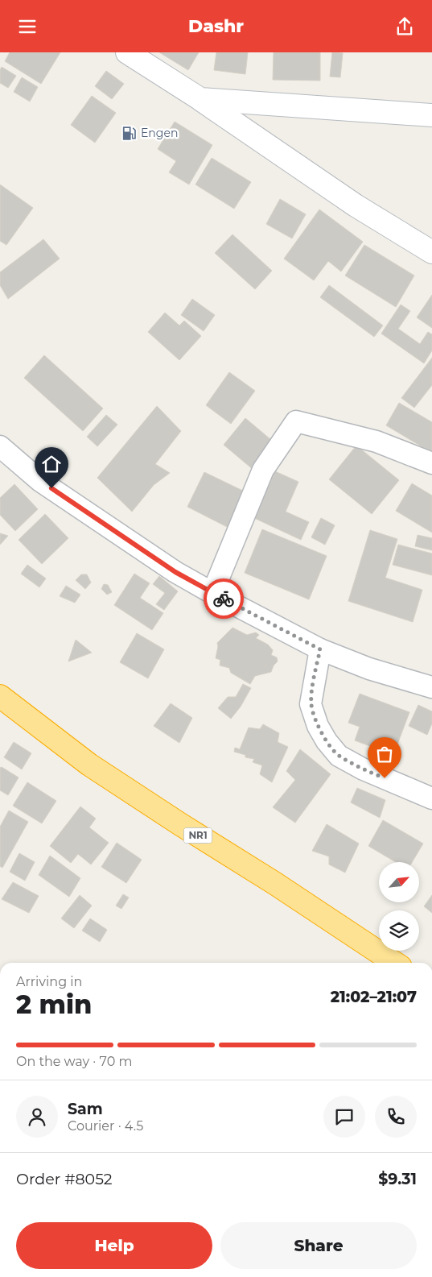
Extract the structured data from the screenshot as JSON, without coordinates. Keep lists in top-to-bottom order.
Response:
{
  "streets": {
    "highway": ["NR1"]
  },
  "places": {
    "fuel station": ["Engen"]
  },
  "north": "top right",
  "page": {
    "header": "Dashr",
    "heading": ["2 min", "Arriving in", "21:02–21:07"],
    "panel": [
      "Sam",
      "Courier · 4.5",
      "Order #8052",
      "$9.31"
    ],
    "bar": "On the way · 70 m",
    "buttons": ["Help", "Share"]
  }
}
